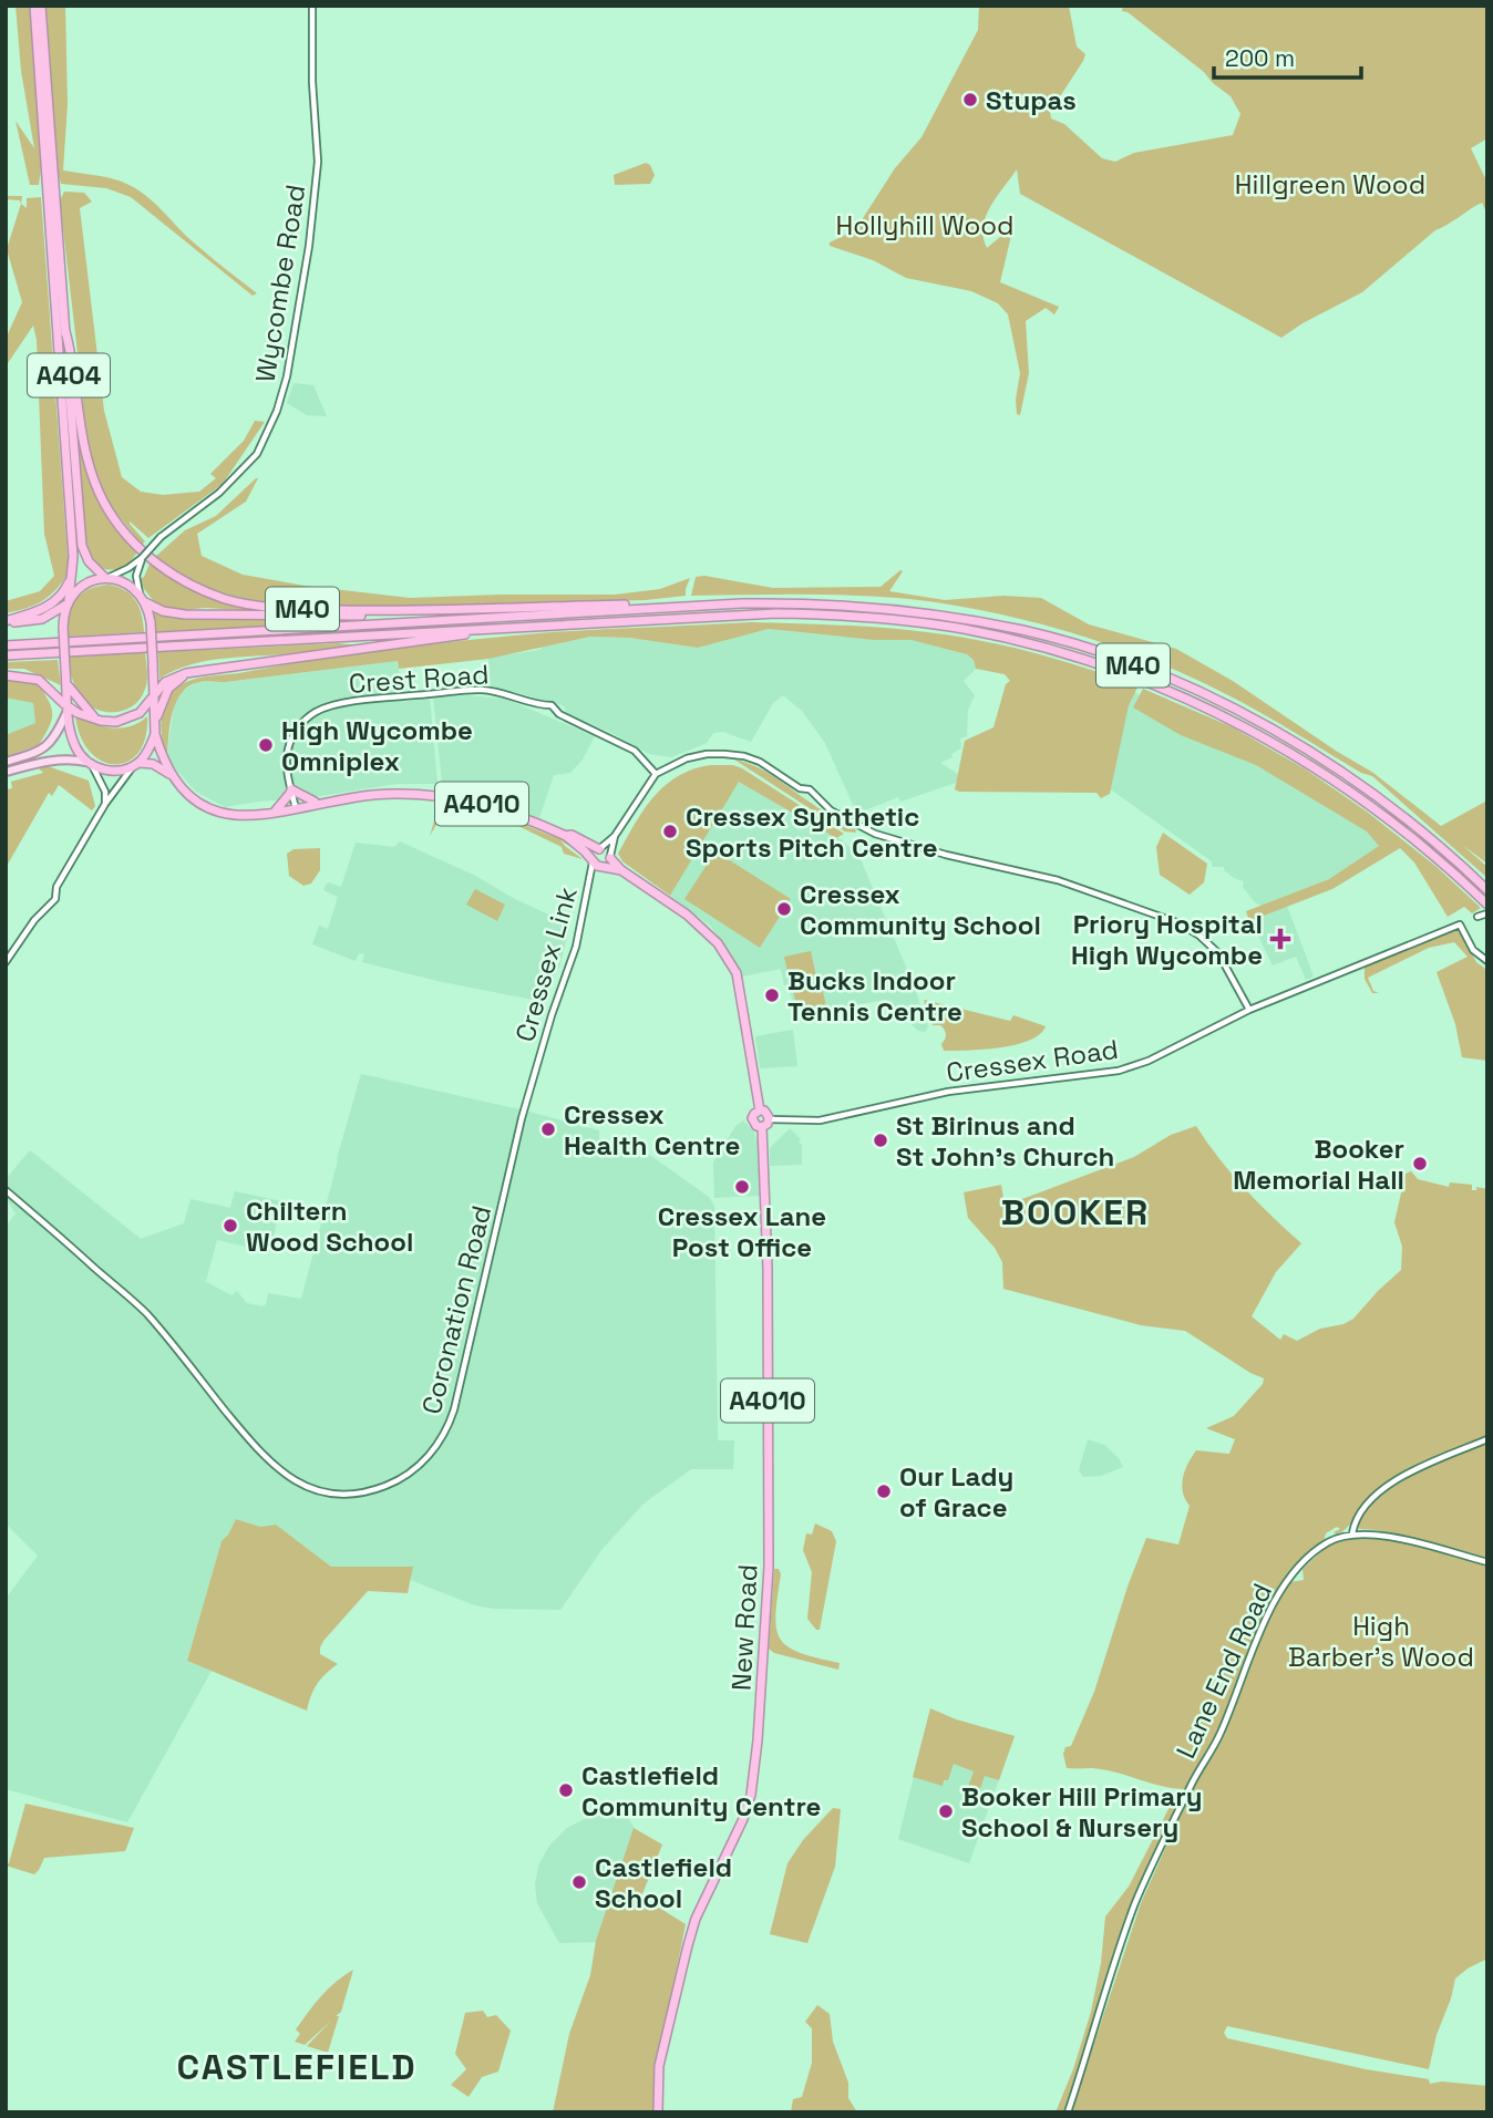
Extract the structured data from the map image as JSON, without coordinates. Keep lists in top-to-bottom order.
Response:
{
  "streets": {
    "highway": [
      "A404",
      "M40",
      "A4010",
      "New Road"
    ],
    "street": [
      "Wycombe Road",
      "Crest Road",
      "Cressex Link",
      "Cressex Road",
      "Coronation Road",
      "Lane End Road"
    ]
  },
  "crossings": [
    ["Wycombe Road", "A404"],
    ["Wycombe Road", "M40"],
    ["A404", "M40"],
    ["Crest Road", "A4010"],
    ["A4010", "Cressex Link"],
    ["A4010", "Cressex Road"],
    ["A4010", "New Road"],
    ["Cressex Link", "Coronation Road"],
    ["Cressex Road", "New Road"]
  ],
  "districts": ["BOOKER", "CASTLEFIELD"],
  "parks": ["Hillgreen Wood", "Hollyhill Wood", "High Barber's Wood"],
  "places": {
    "other": [
      "Stupas",
      "High Wycombe Omniplex",
      "Cressex Synthetic Sports Pitch Centre",
      "Cressex Community School",
      "Bucks Indoor Tennis Centre",
      "Cressex Health Centre",
      "St Birinus and St John's Church",
      "Booker Memorial Hall",
      "Cressex Lane Post Office",
      "Chiltern Wood School",
      "Our Lady of Grace",
      "Castlefield Community Centre",
      "Booker Hill Primary School & Nursery",
      "Castlefield School"
    ],
    "health": ["Priory Hospital High Wycombe"]
  },
  "scale_bar": "200 m"
}
